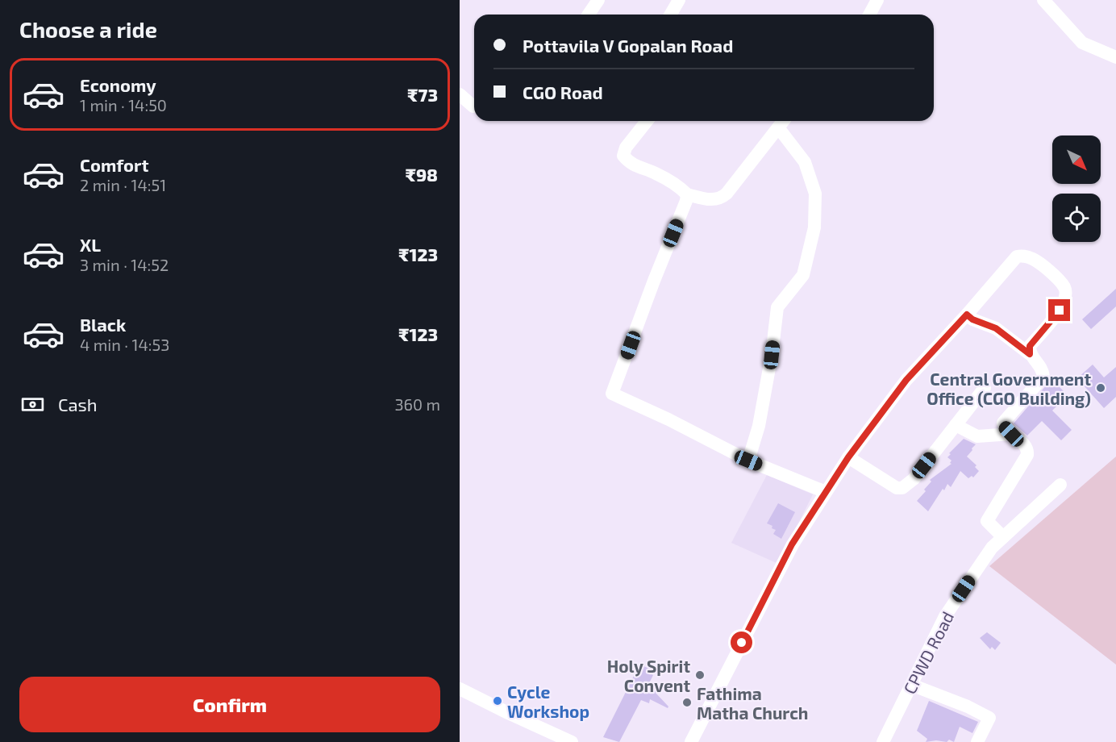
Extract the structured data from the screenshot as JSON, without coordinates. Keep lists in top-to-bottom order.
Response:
{
  "streets": {
    "street": ["CPWD Road"]
  },
  "places": [
    "Central Government Office (CGO Building)",
    "Holy Spirit Convent",
    "Cycle Workshop",
    "Fathima Matha Church"
  ],
  "north": "bottom right",
  "page": {
    "heading": "Choose a ride",
    "banner": ["Pottavila V Gopalan Road", "CGO Road"],
    "list": [
      {
        "name": "Economy",
        "note": "1 min · 14:50",
        "value": "₹73"
      },
      {
        "name": "Comfort",
        "note": "2 min · 14:51",
        "value": "₹98"
      },
      {
        "name": "XL",
        "note": "3 min · 14:52",
        "value": "₹123"
      },
      {
        "name": "Black",
        "note": "4 min · 14:53",
        "value": "₹123"
      }
    ],
    "pay": ["Cash", "360 m"],
    "buttons": "Confirm"
  }
}
